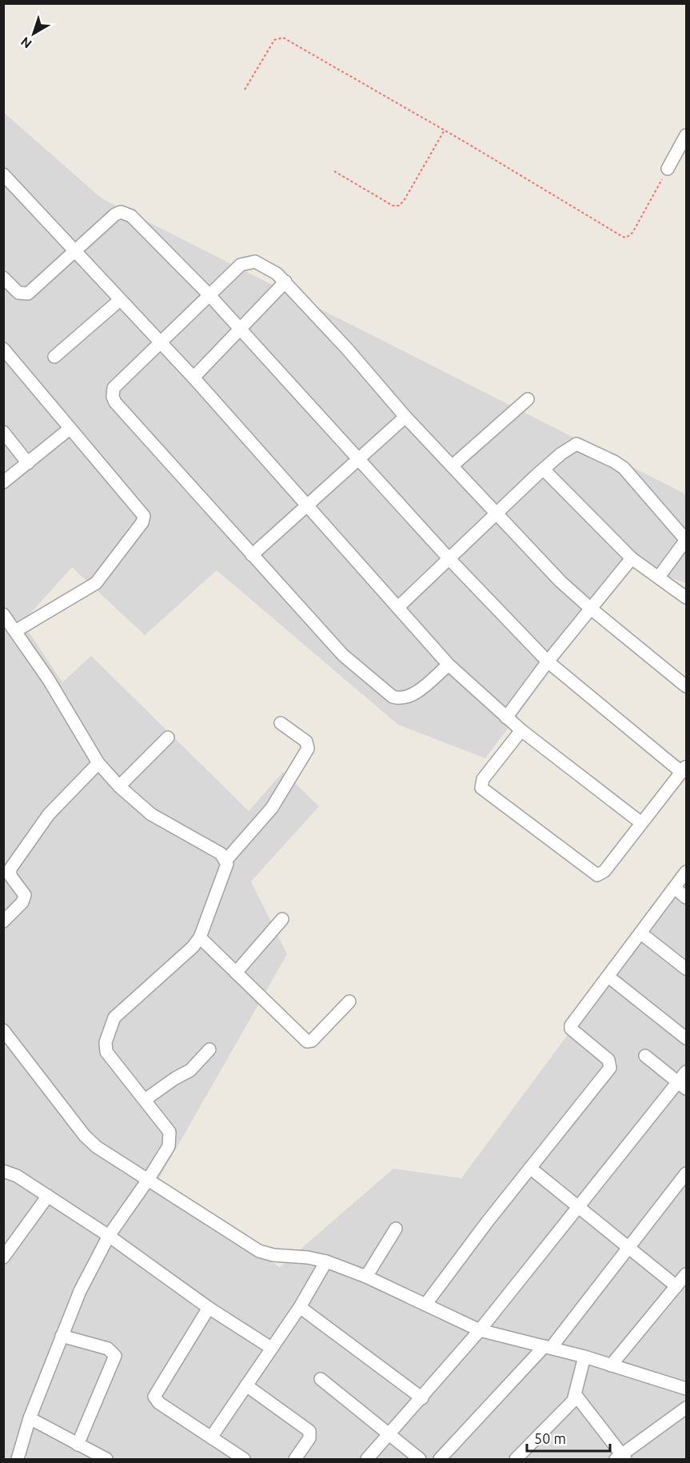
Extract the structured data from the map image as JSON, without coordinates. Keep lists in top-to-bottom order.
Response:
{
  "scale_bar": "50 m",
  "north": "bottom left"
}
